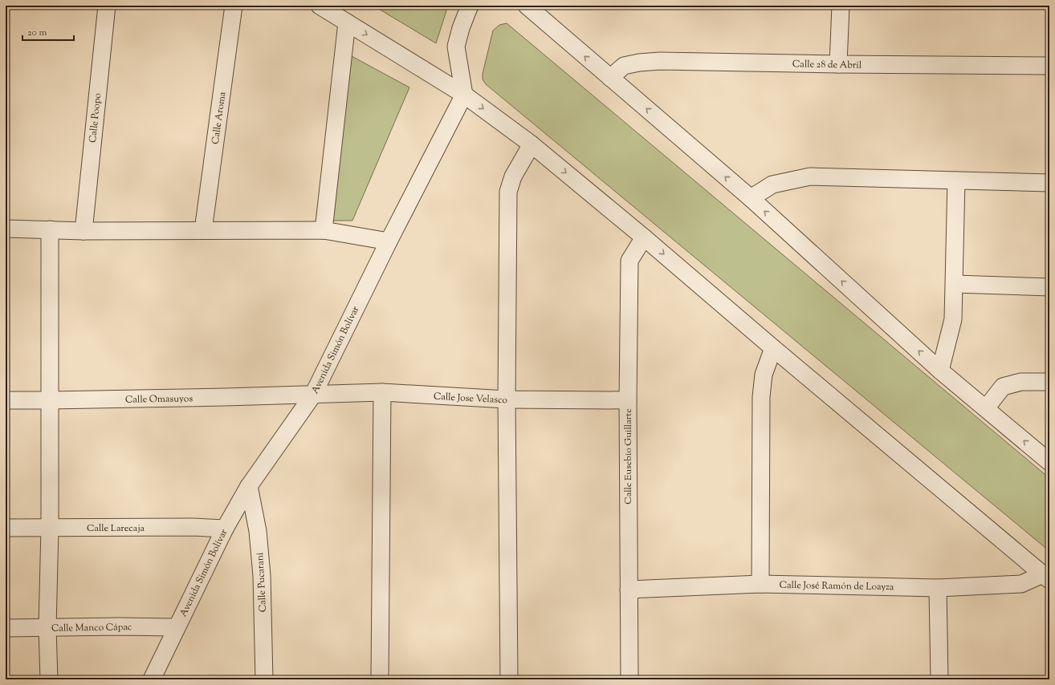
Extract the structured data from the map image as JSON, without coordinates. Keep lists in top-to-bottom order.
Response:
{
  "streets": {
    "street": [
      "Calle 28 de Abril",
      "Calle Poopo",
      "Calle Aroma",
      "Avenida Simón Bolívar",
      "Calle Jose Velasco",
      "Calle Omasuyos",
      "Calle Eusebio Guillarte",
      "Calle Larecaja",
      "Calle Pucarani",
      "Calle José Ramón de Loayza",
      "Calle Manco Cápac"
    ]
  },
  "crossings": [
    ["Avenida Simón Bolívar", "Calle Jose Velasco"],
    ["Avenida Simón Bolívar", "Calle Omasuyos"],
    ["Avenida Simón Bolívar", "Calle Larecaja"],
    ["Avenida Simón Bolívar", "Calle Pucarani"],
    ["Avenida Simón Bolívar", "Calle Manco Cápac"],
    ["Calle Jose Velasco", "Calle Omasuyos"],
    ["Calle Jose Velasco", "Calle Eusebio Guillarte"],
    ["Calle Eusebio Guillarte", "Calle José Ramón de Loayza"]
  ],
  "scale_bar": "20 m"
}
